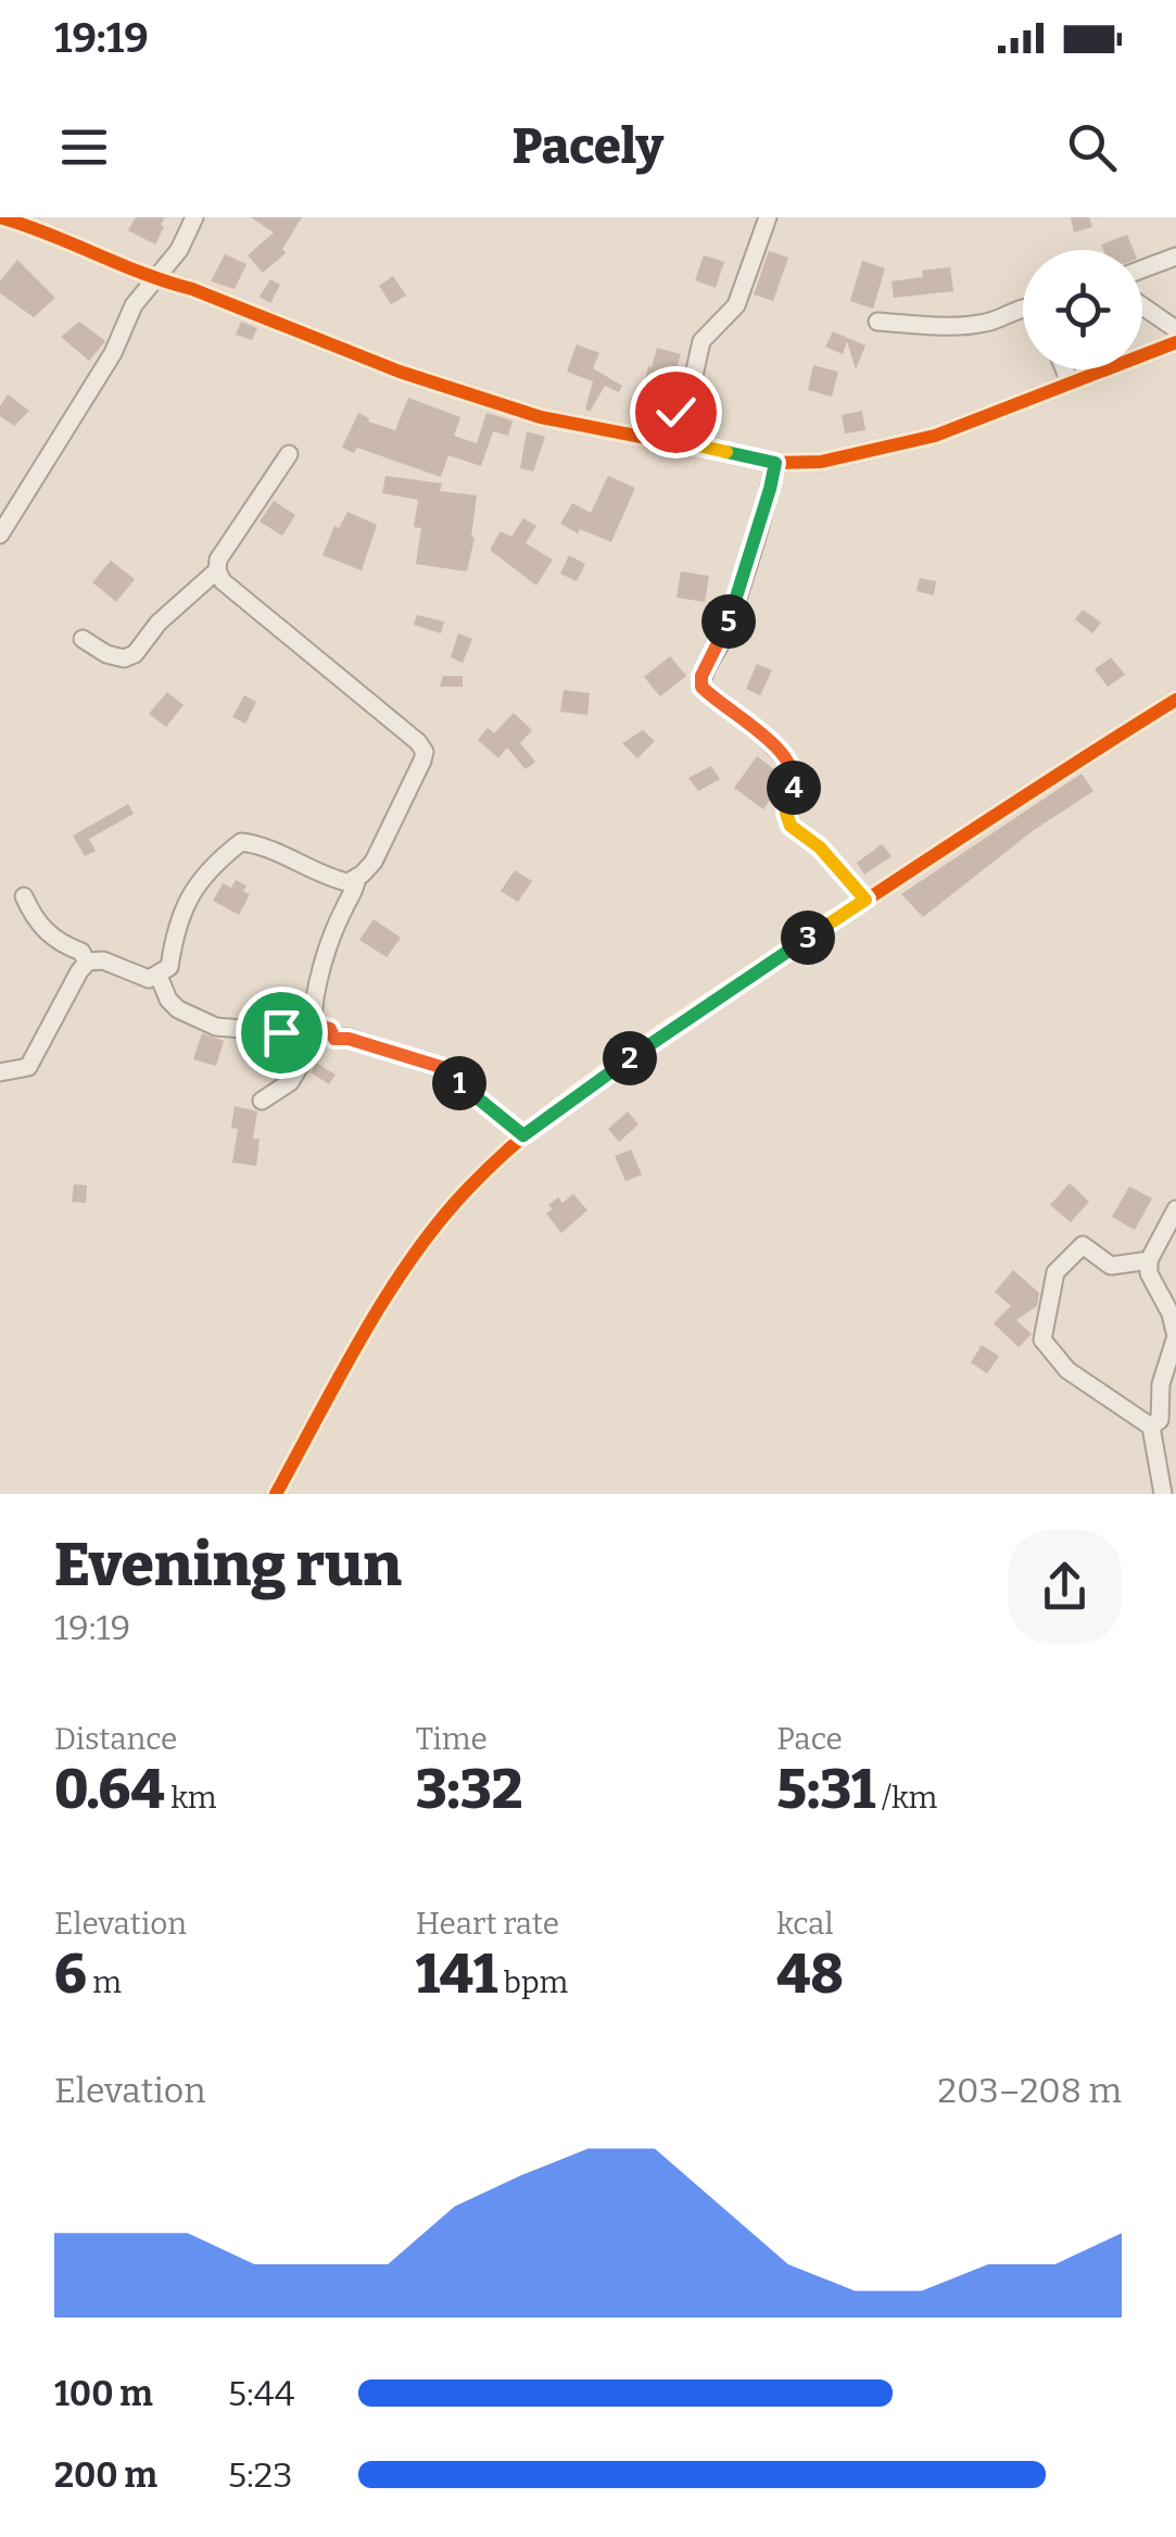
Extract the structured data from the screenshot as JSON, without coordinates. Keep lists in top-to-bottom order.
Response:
{
  "page": {
    "status": "19:19",
    "header": "Pacely",
    "pins": [
      "5",
      "4",
      "3",
      "2",
      "1"
    ],
    "heading": ["Evening run", "19:19"],
    "stats": [
      ["Distance", "0.64 km"],
      ["Time", "3:32"],
      ["Pace", "5:31 /km"],
      ["Elevation", "6 m"],
      ["Heart rate", "141 bpm"],
      ["kcal", "48"]
    ],
    "chart": ["Elevation", "203–208 m"],
    "list": [
      {
        "name": "100 m",
        "note": "5:44"
      },
      {
        "name": "200 m",
        "note": "5:23"
      }
    ]
  }
}
